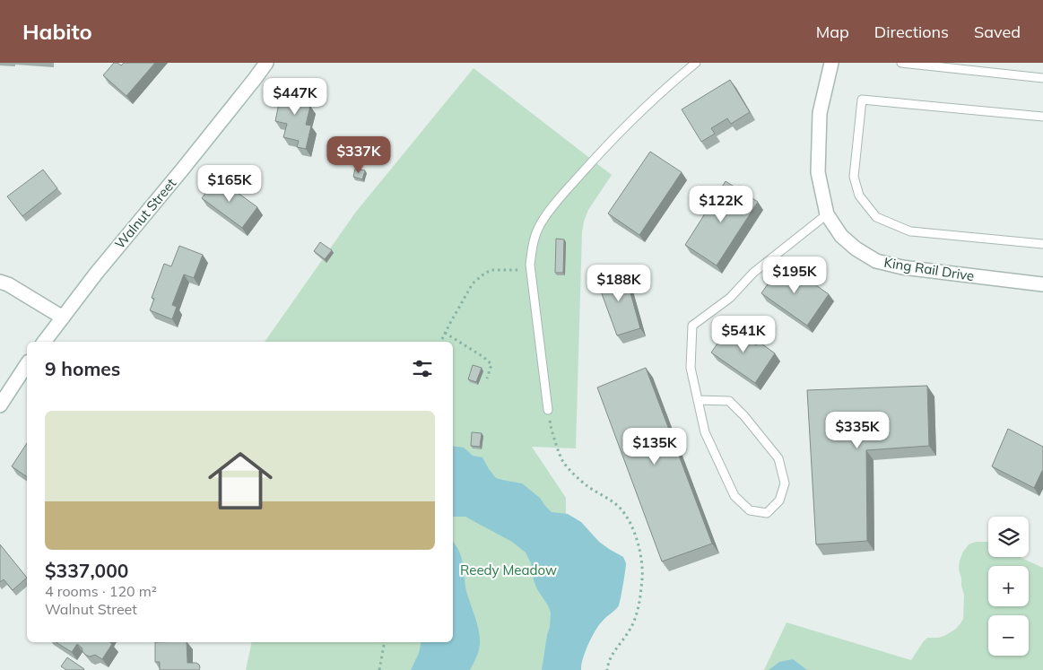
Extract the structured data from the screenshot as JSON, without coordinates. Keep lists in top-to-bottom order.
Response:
{
  "streets": {
    "street": ["Walnut Street", "King Rail Drive"]
  },
  "parks": ["Reedy Meadow"],
  "page": {
    "header": "Habito",
    "nav": ["Map", "Directions", "Saved"],
    "price": [
      "$447K",
      "$337K",
      "$165K",
      "$122K",
      "$195K",
      "$188K",
      "$541K",
      "$335K",
      "$135K"
    ],
    "heading": "9 homes",
    "list": [
      {
        "name": "$337,000",
        "note": "4 rooms · 120 m² · Walnut Street"
      }
    ],
    "map_buttons": ["+", "−"]
  }
}
